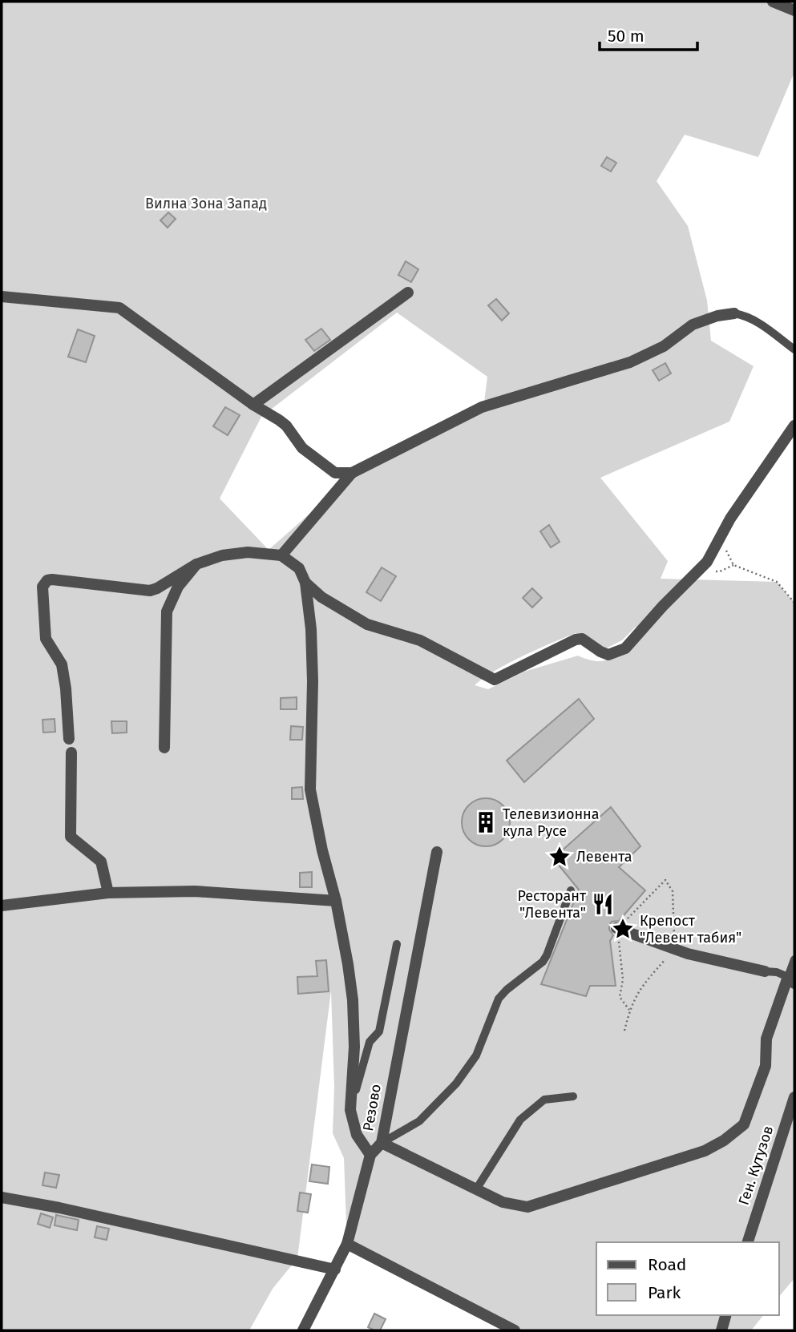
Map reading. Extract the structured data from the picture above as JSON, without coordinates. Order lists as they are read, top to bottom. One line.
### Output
{"streets":{"street":["Резово","Ген. Кутузов"]},"parks":["Вилна Зона Запад"],"places":{"building":["Телевизионна кула Русе"],"place":["Левента","Крепост \"Левент табия\""],"restaurant":["Ресторант \"Левента\""]},"legend":["Road","Park"],"scale_bar":"50 m"}
